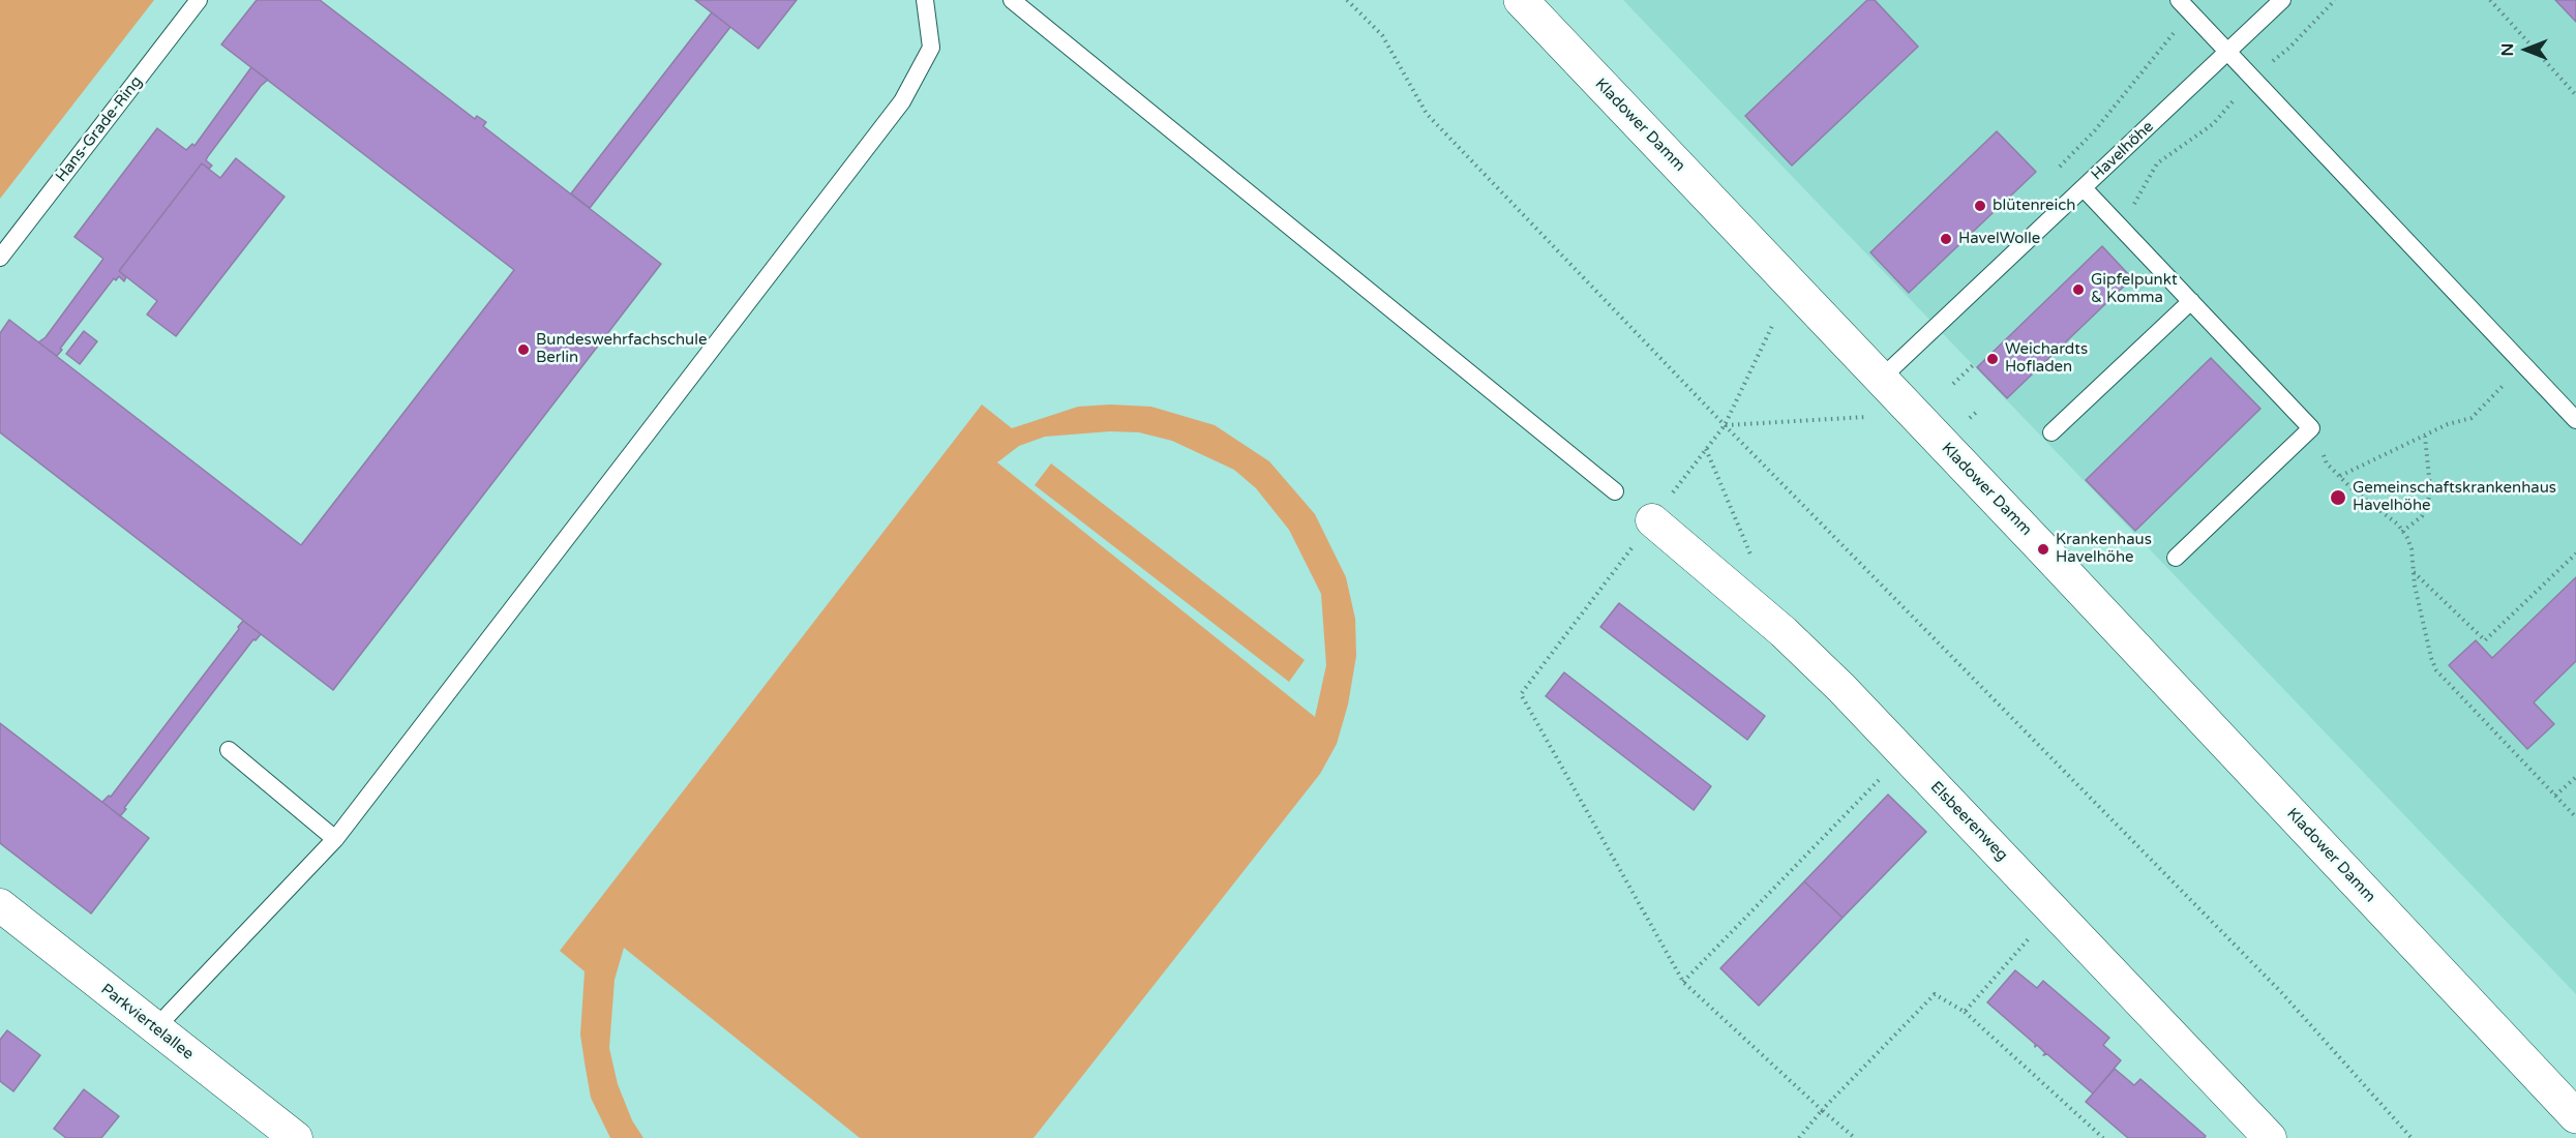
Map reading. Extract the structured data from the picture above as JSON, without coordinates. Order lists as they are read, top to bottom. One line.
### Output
{"streets":{"main road":["Kladower Damm"],"street":["Elsbeerenweg","Parkviertelallee"],"lane":["Hans-Grade-Ring","Havelhöhe"]},"crossings":[["Kladower Damm","Havelhöhe"]],"places":["blütenreich","HavelWolle","Gipfelpunkt & Komma","Bundeswehrfachschule Berlin","Weichardts Hofladen","Gemeinschaftskrankenhaus Havelhöhe","Krankenhaus Havelhöhe"],"north":"left"}
